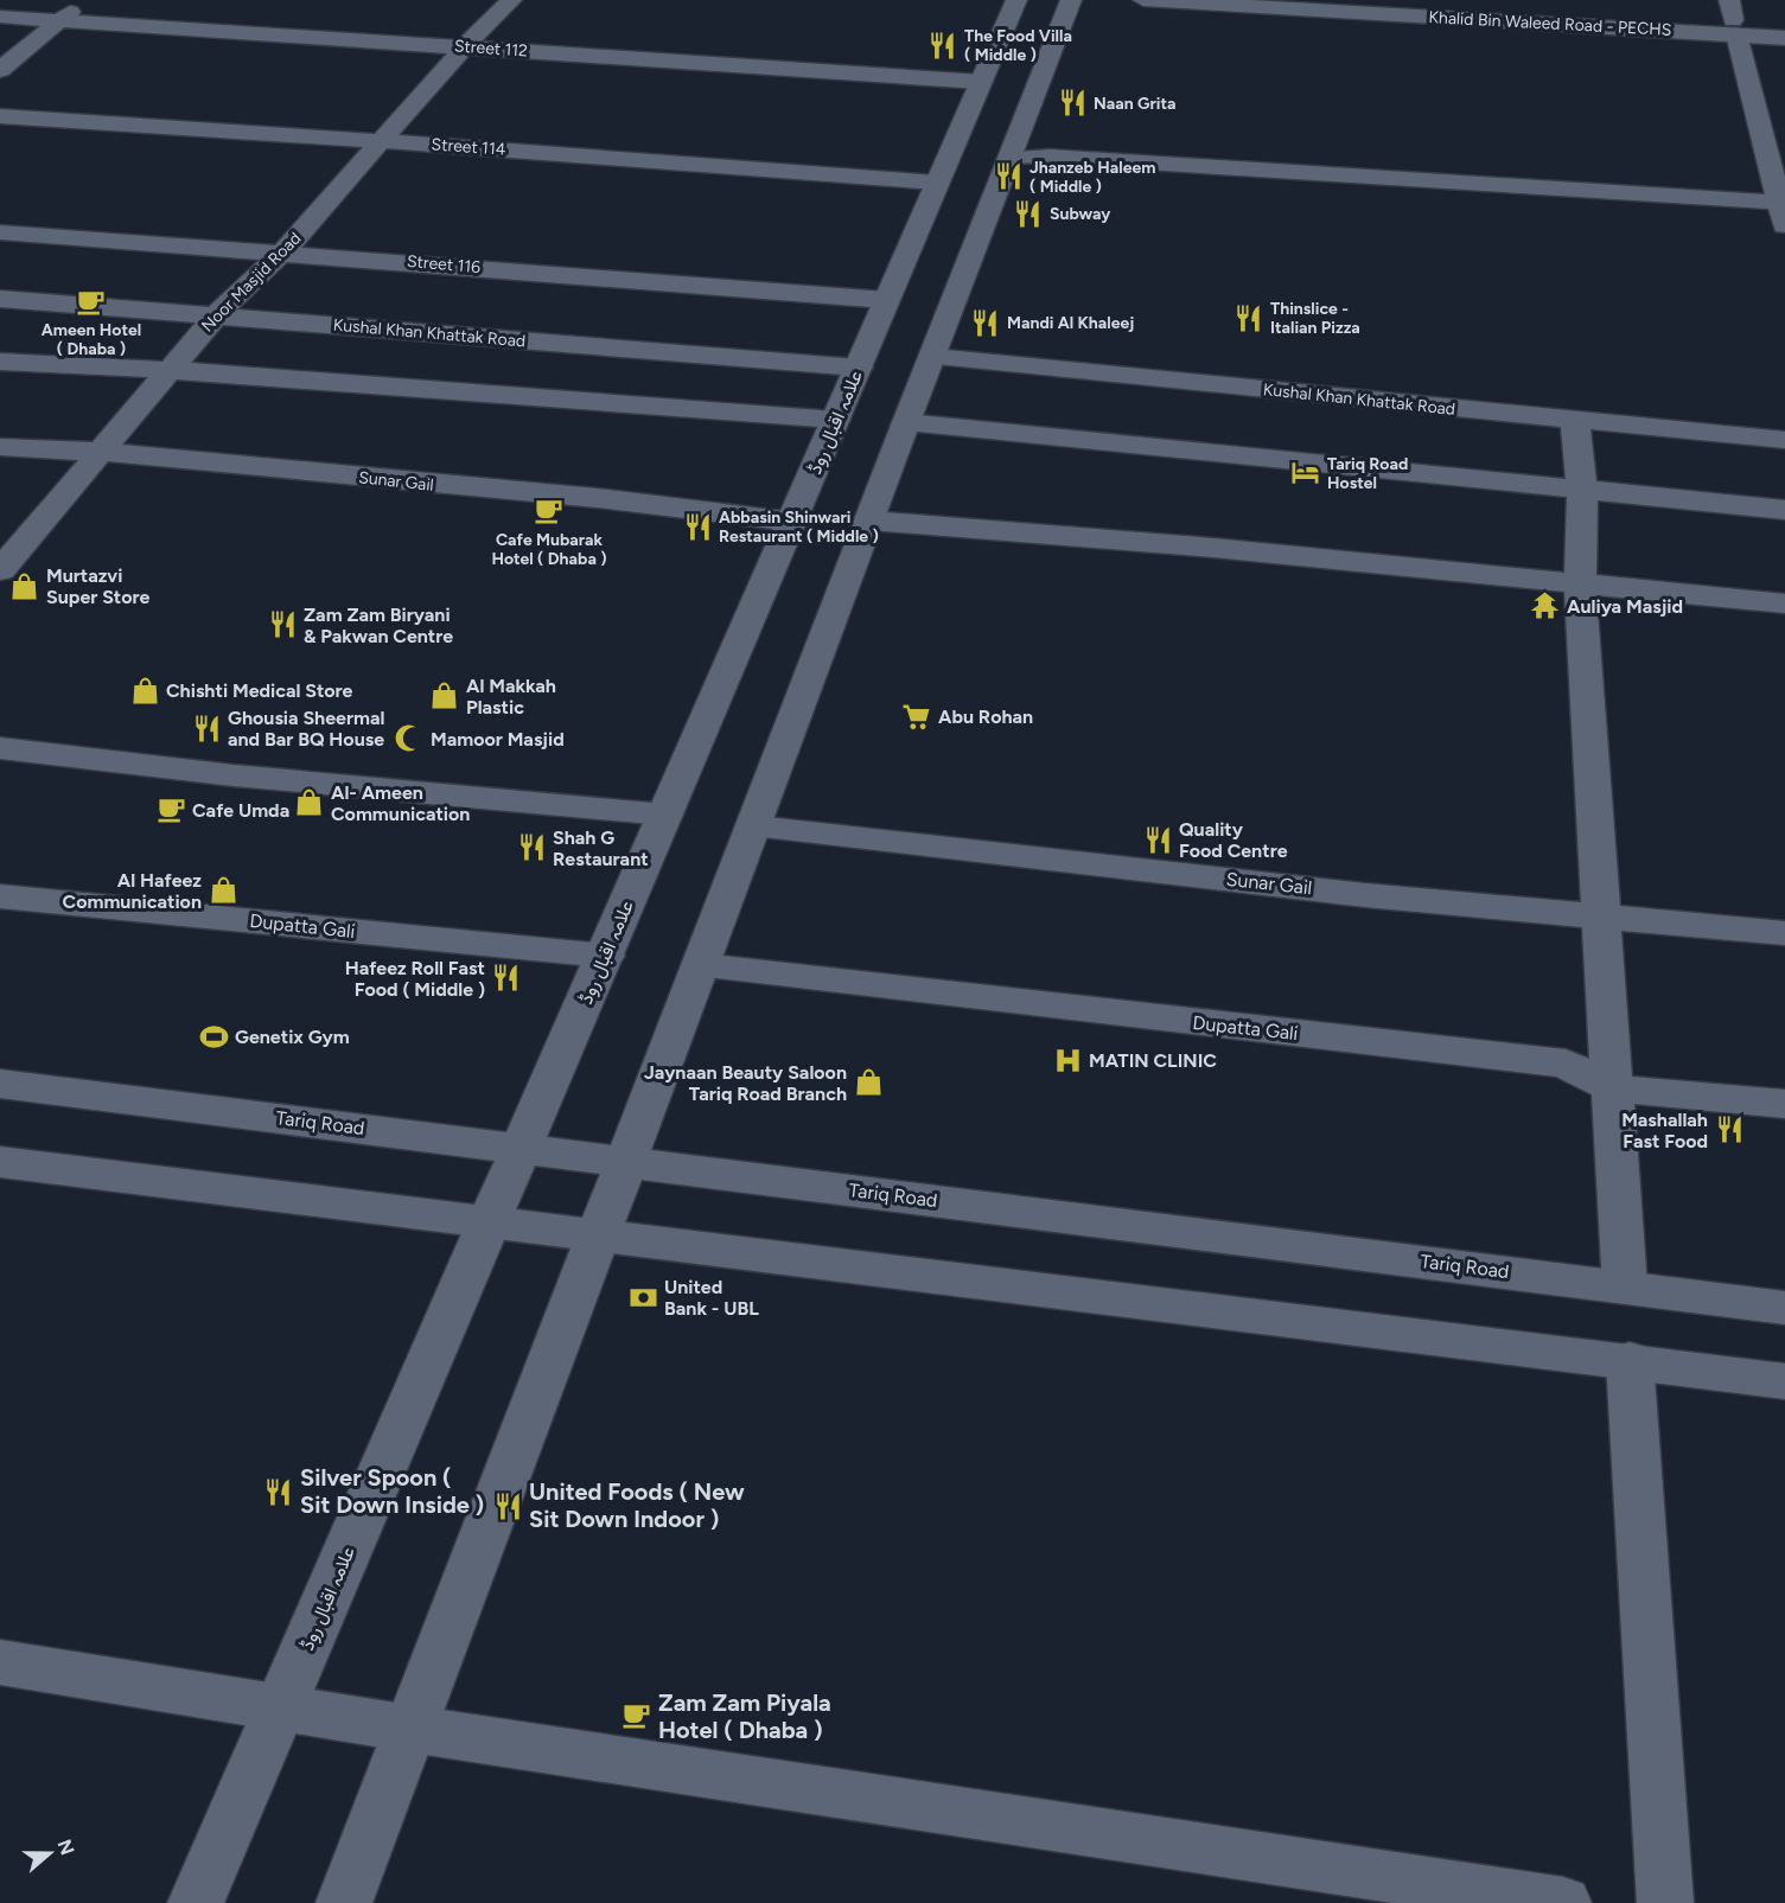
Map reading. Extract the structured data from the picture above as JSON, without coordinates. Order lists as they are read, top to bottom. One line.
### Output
{"streets":{"street":["Khalid Bin Waleed Road - PECHS","Street 112","Street 114","Street 116","Noor Masjid Road","Kushal Khan Khattak Road","علامہ اقبال روڈ","Sunar Gail","Dupatta Gali","Tariq Road"]},"crossings":[["Street 112","Noor Masjid Road"],["Street 112","علامہ اقبال روڈ"],["Street 114","Noor Masjid Road"],["Street 114","علامہ اقبال روڈ"],["Street 116","Noor Masjid Road"],["Street 116","علامہ اقبال روڈ"],["Noor Masjid Road","Kushal Khan Khattak Road"],["Noor Masjid Road","Sunar Gail"],["Kushal Khan Khattak Road","علامہ اقبال روڈ"],["علامہ اقبال روڈ","Sunar Gail"],["علامہ اقبال روڈ","Dupatta Gali"],["علامہ اقبال روڈ","Tariq Road"]],"places":{"restaurant":["The Food Villa ( Middle )","Naan Grita","Jhanzeb Haleem ( Middle )","Subway","Thinslice - Italian Pizza","Mandi Al Khaleej","Abbasin Shinwari Restaurant ( Middle )","Zam Zam Biryani & Pakwan Centre","Ghousia Sheermal and Bar BQ House","Quality Food Centre","Shah G Restaurant","Hafeez Roll Fast Food ( Middle )","Mashallah Fast Food","Silver Spoon ( Sit Down Inside )","United Foods ( New Sit Down Indoor )"],"cafe":["Ameen Hotel ( Dhaba )","Cafe Mubarak Hotel ( Dhaba )","Cafe Umda","Zam Zam Piyala Hotel ( Dhaba )"],"hotel":["Tariq Road Hostel"],"shop":["Murtazvi Super Store","Chishti Medical Store","Al Makkah Plastic","Al- Ameen Communication","Al Hafeez Communication","Jaynaan Beauty Saloon Tariq Road Branch"],"temple":["Auliya Masjid"],"supermarket":["Abu Rohan"],"mosque":["Mamoor Masjid"],"sports":["Genetix Gym"],"hospital":["MATIN CLINIC"],"bank":["United Bank - UBL"]},"north":"right"}
